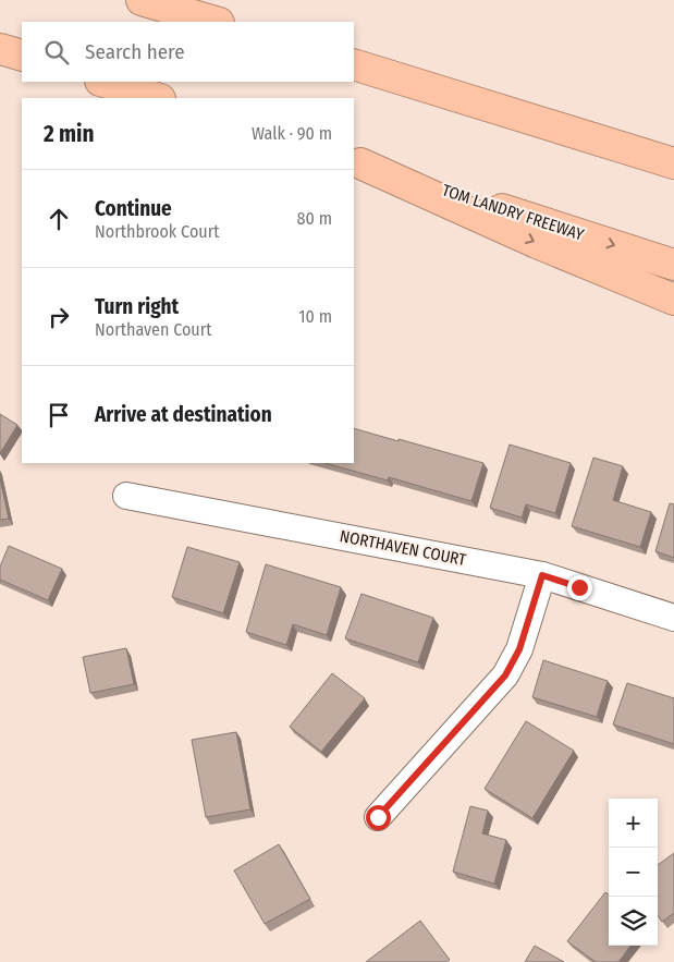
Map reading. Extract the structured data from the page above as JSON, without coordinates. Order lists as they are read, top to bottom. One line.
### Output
{"streets":{"highway":["TOM LANDRY FREEWAY"],"street":["NORTHAVEN COURT"]},"page":{"search":"Search here","heading":["2 min","Walk · 90 m"],"list":[["Continue","Northbrook Court","80 m"],["Turn right","Northaven Court","10 m"],"Arrive at destination"],"map_buttons":["+","−"]}}
